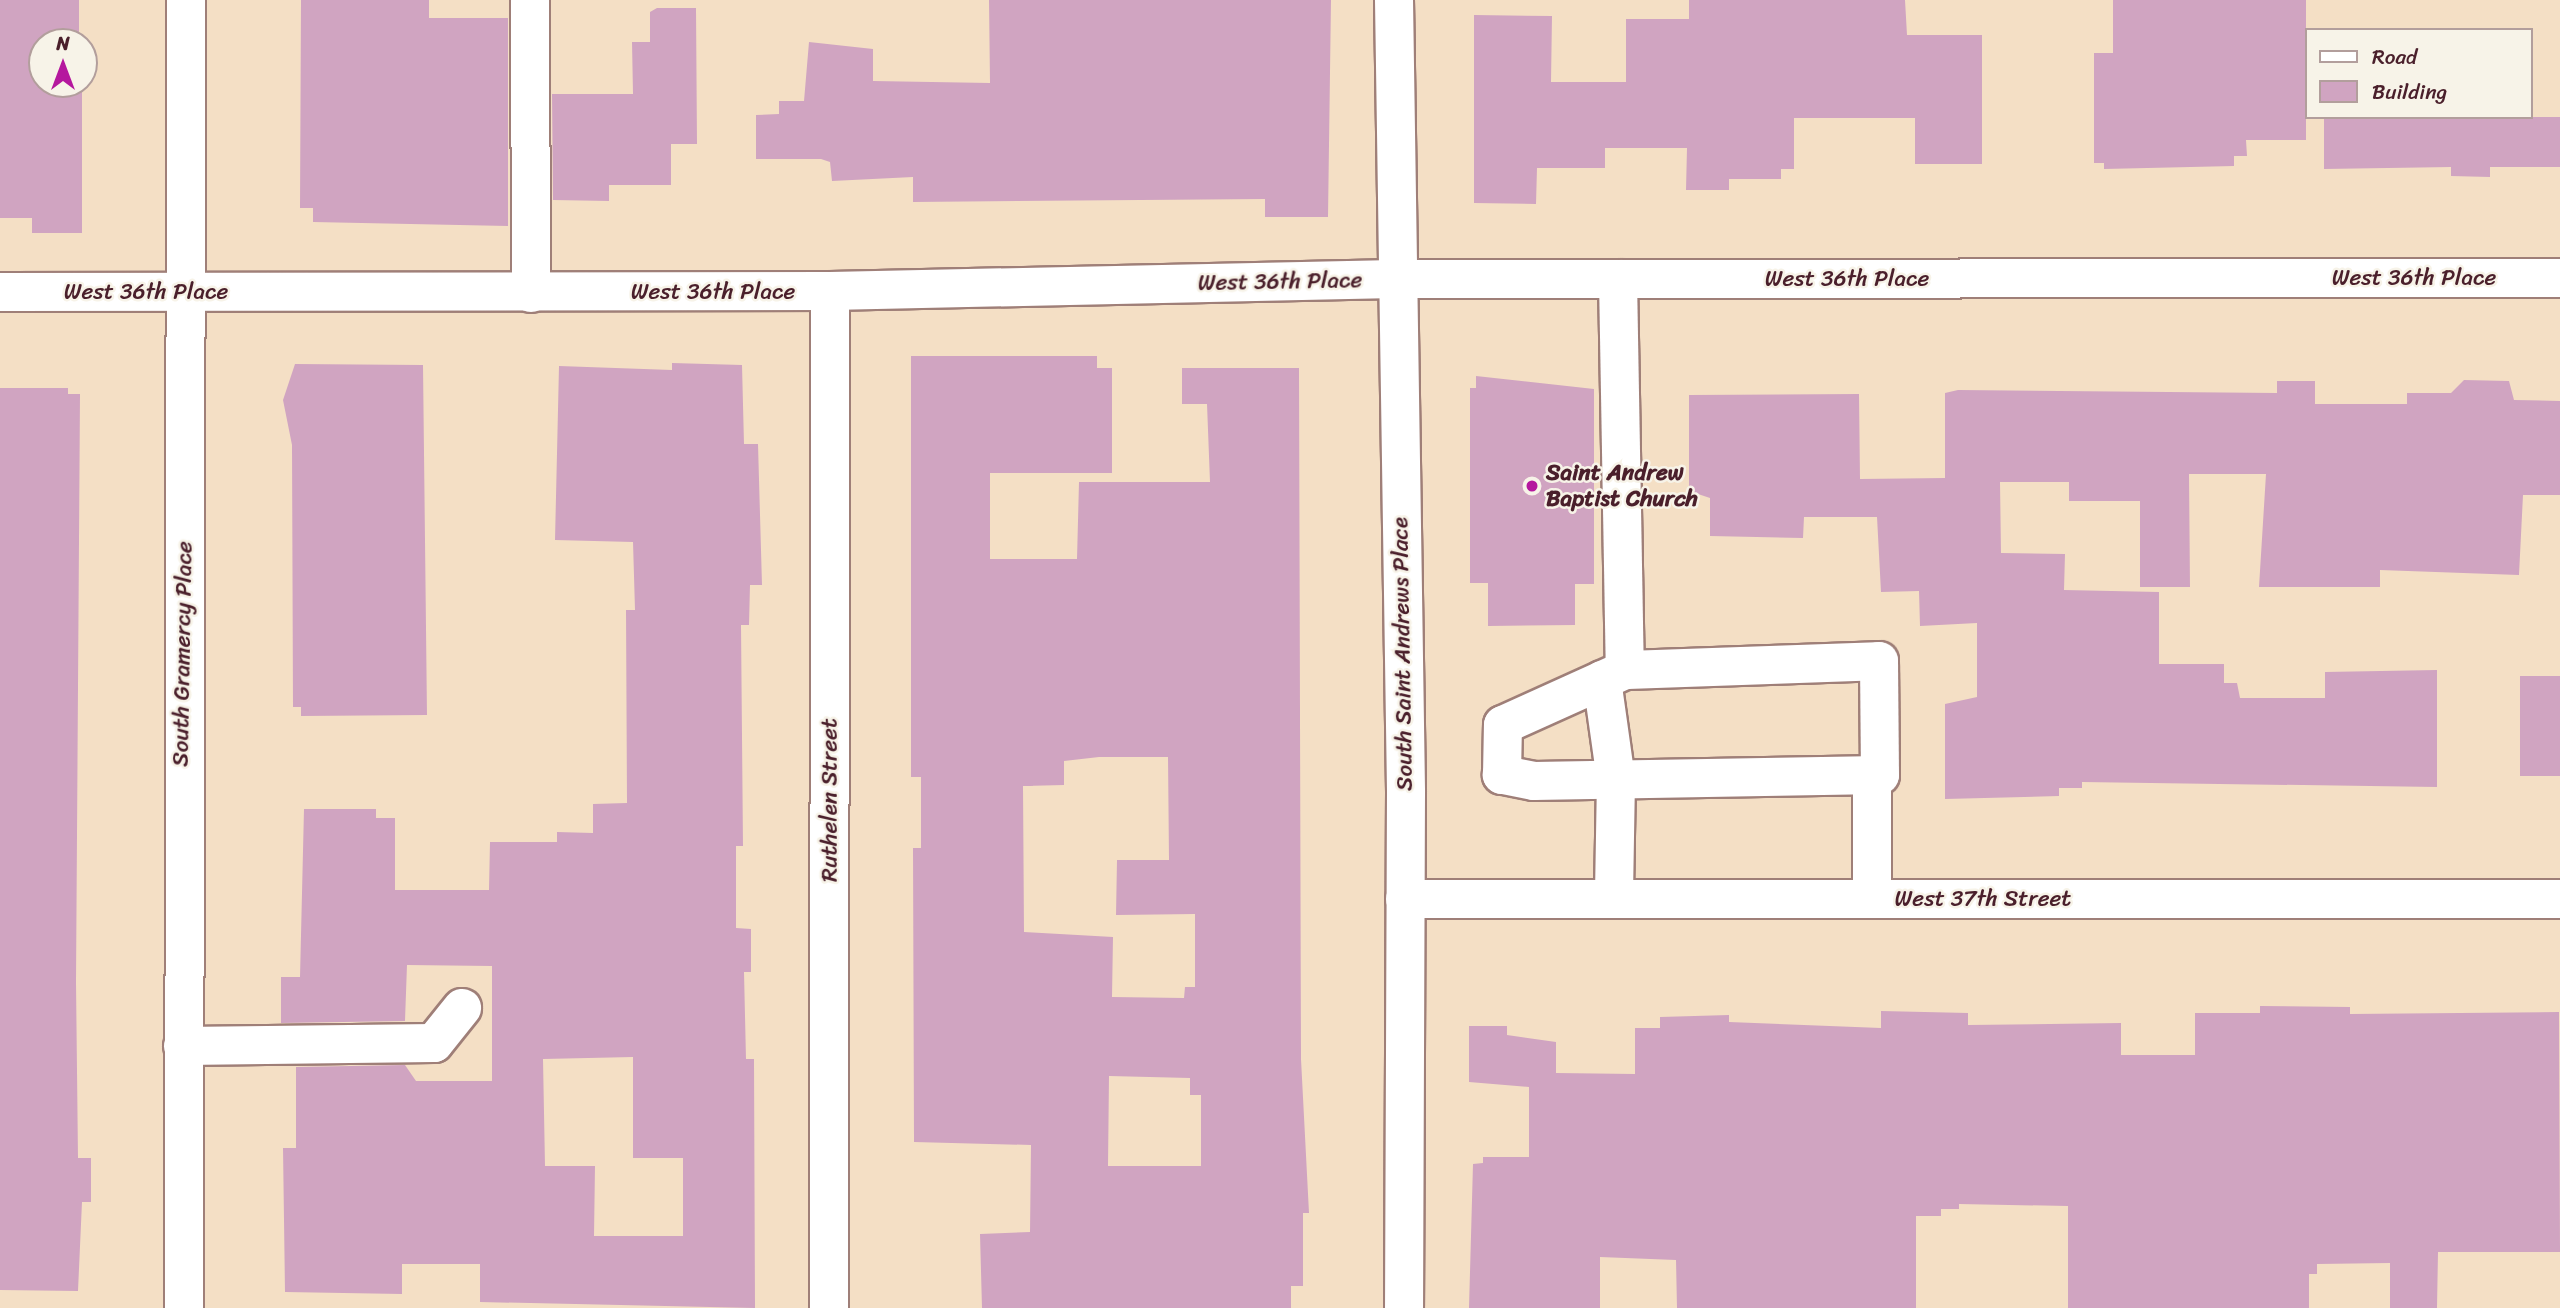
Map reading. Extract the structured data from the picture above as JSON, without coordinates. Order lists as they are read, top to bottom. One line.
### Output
{"streets":{"street":["West 36th Place","South Gramercy Place","South Saint Andrews Place","Ruthelen Street","West 37th Street"]},"crossings":[["West 36th Place","South Gramercy Place"],["West 36th Place","South Saint Andrews Place"],["West 36th Place","Ruthelen Street"],["South Saint Andrews Place","West 37th Street"]],"places":["Saint Andrew Baptist Church"],"legend":["Road","Building"],"north":"top"}
